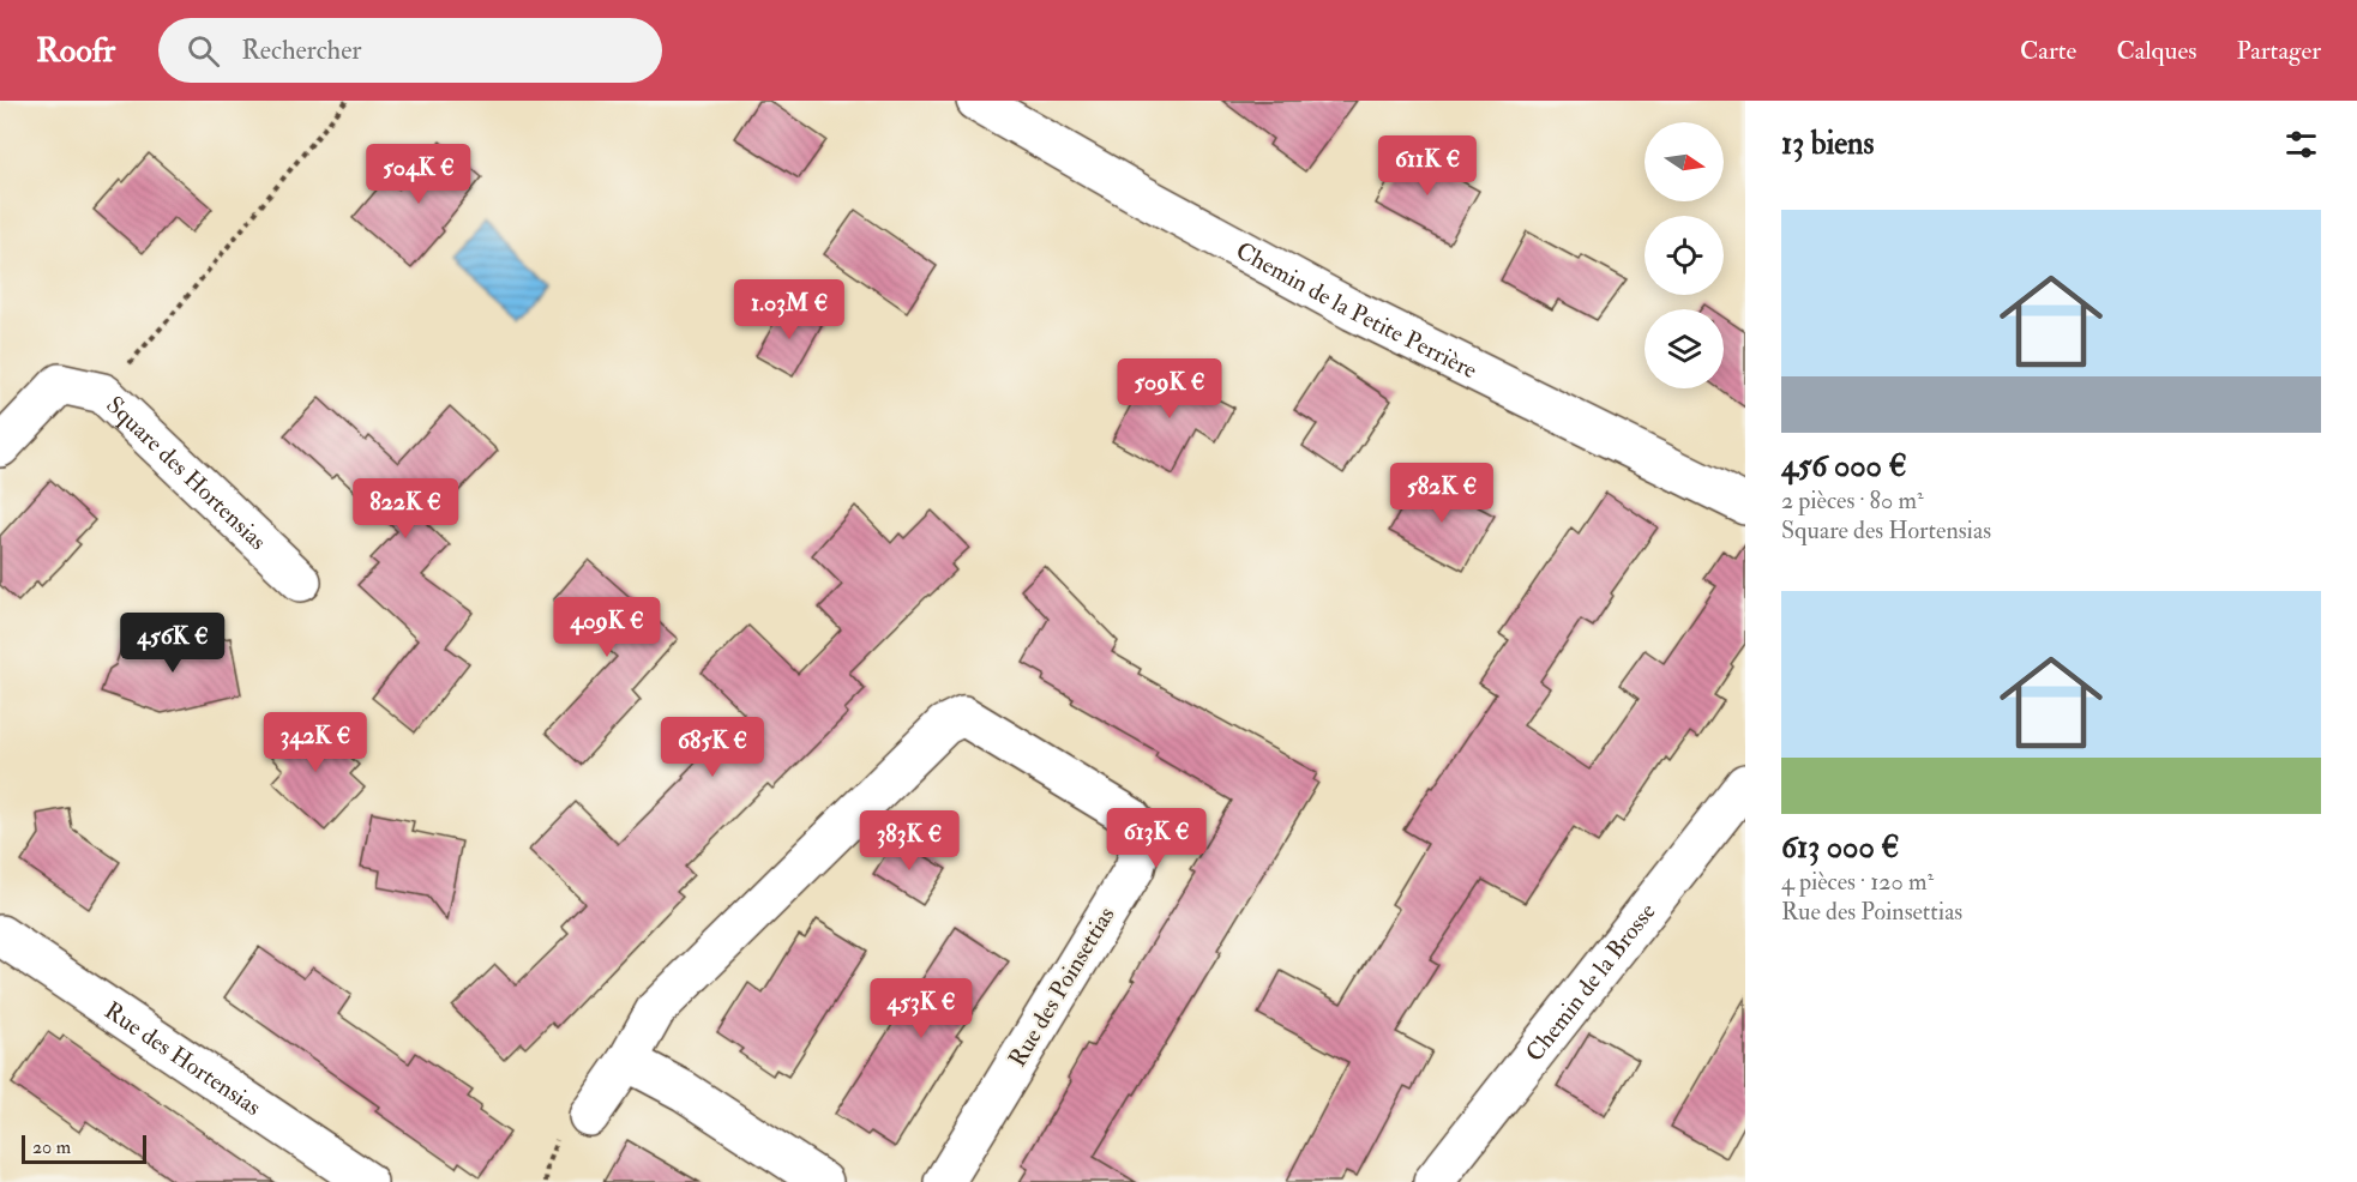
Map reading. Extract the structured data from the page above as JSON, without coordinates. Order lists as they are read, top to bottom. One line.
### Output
{"streets":{"street":["Chemin de la Petite Perrière","Square des Hortensias","Chemin de la Brosse","Rue des Poinsettias","Rue des Hortensias"]},"scale_bar":"20 m","north":"right","page":{"header":"Roofr","search":"Rechercher","nav":["Carte","Calques","Partager"],"heading":"13 biens","price":["611K €","504K €","1.03M €","509K €","582K €","822K €","409K €","456K €","342K €","685K €","613K €","383K €","453K €"],"list":[{"name":"456 000 €","note":"2 pièces · 80 m² · Square des Hortensias"},{"name":"613 000 €","note":"4 pièces · 120 m² · Rue des Poinsettias"}],"scale":"20 m"}}
